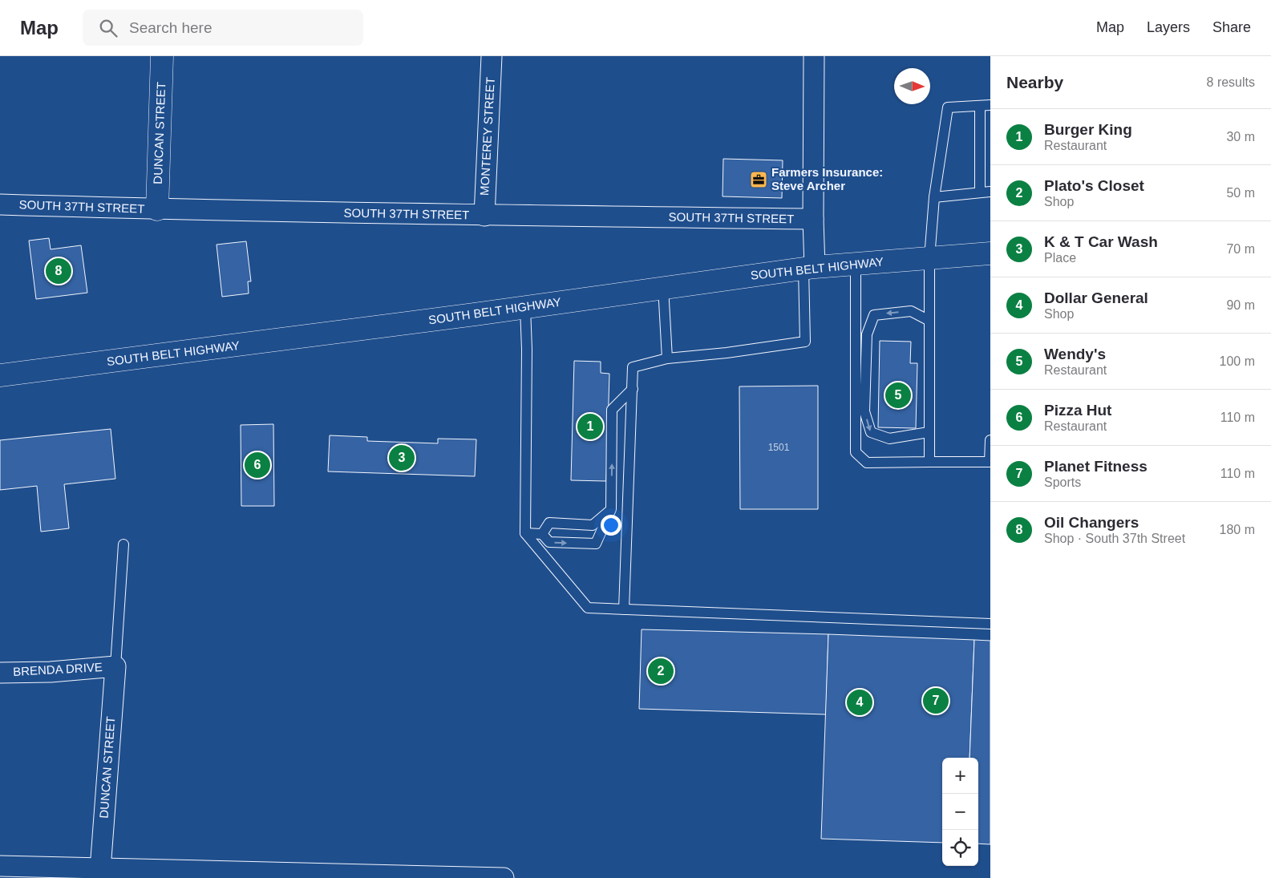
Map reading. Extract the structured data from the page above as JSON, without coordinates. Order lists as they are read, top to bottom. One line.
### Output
{"streets":{"main road":["DUNCAN STREET","SOUTH BELT HIGHWAY"],"street":["MONTEREY STREET","SOUTH 37TH STREET","BRENDA DRIVE"]},"crossings":[["DUNCAN STREET","SOUTH 37TH STREET"],["DUNCAN STREET","BRENDA DRIVE"],["MONTEREY STREET","SOUTH 37TH STREET"]],"places":{"office":["Farmers Insurance: Steve Archer"]},"house_numbers":["1501"],"north":"right","page":{"header":"Map","search":"Search here","nav":["Map","Layers","Share"],"heading":["Nearby","8 results"],"list":[{"mark":"1","name":"Burger King","note":"Restaurant","value":"30 m"},{"mark":"2","name":"Plato's Closet","note":"Shop","value":"50 m"},{"mark":"3","name":"K & T Car Wash","note":"Place","value":"70 m"},{"mark":"4","name":"Dollar General","note":"Shop","value":"90 m"},{"mark":"5","name":"Wendy's","note":"Restaurant","value":"100 m"},{"mark":"6","name":"Pizza Hut","note":"Restaurant","value":"110 m"},{"mark":"7","name":"Planet Fitness","note":"Sports","value":"110 m"},{"mark":"8","name":"Oil Changers","note":"Shop · South 37th Street","value":"180 m"}],"pins":["8","5","1","3","6","2","7","4"],"map_buttons":["+","−"]}}
